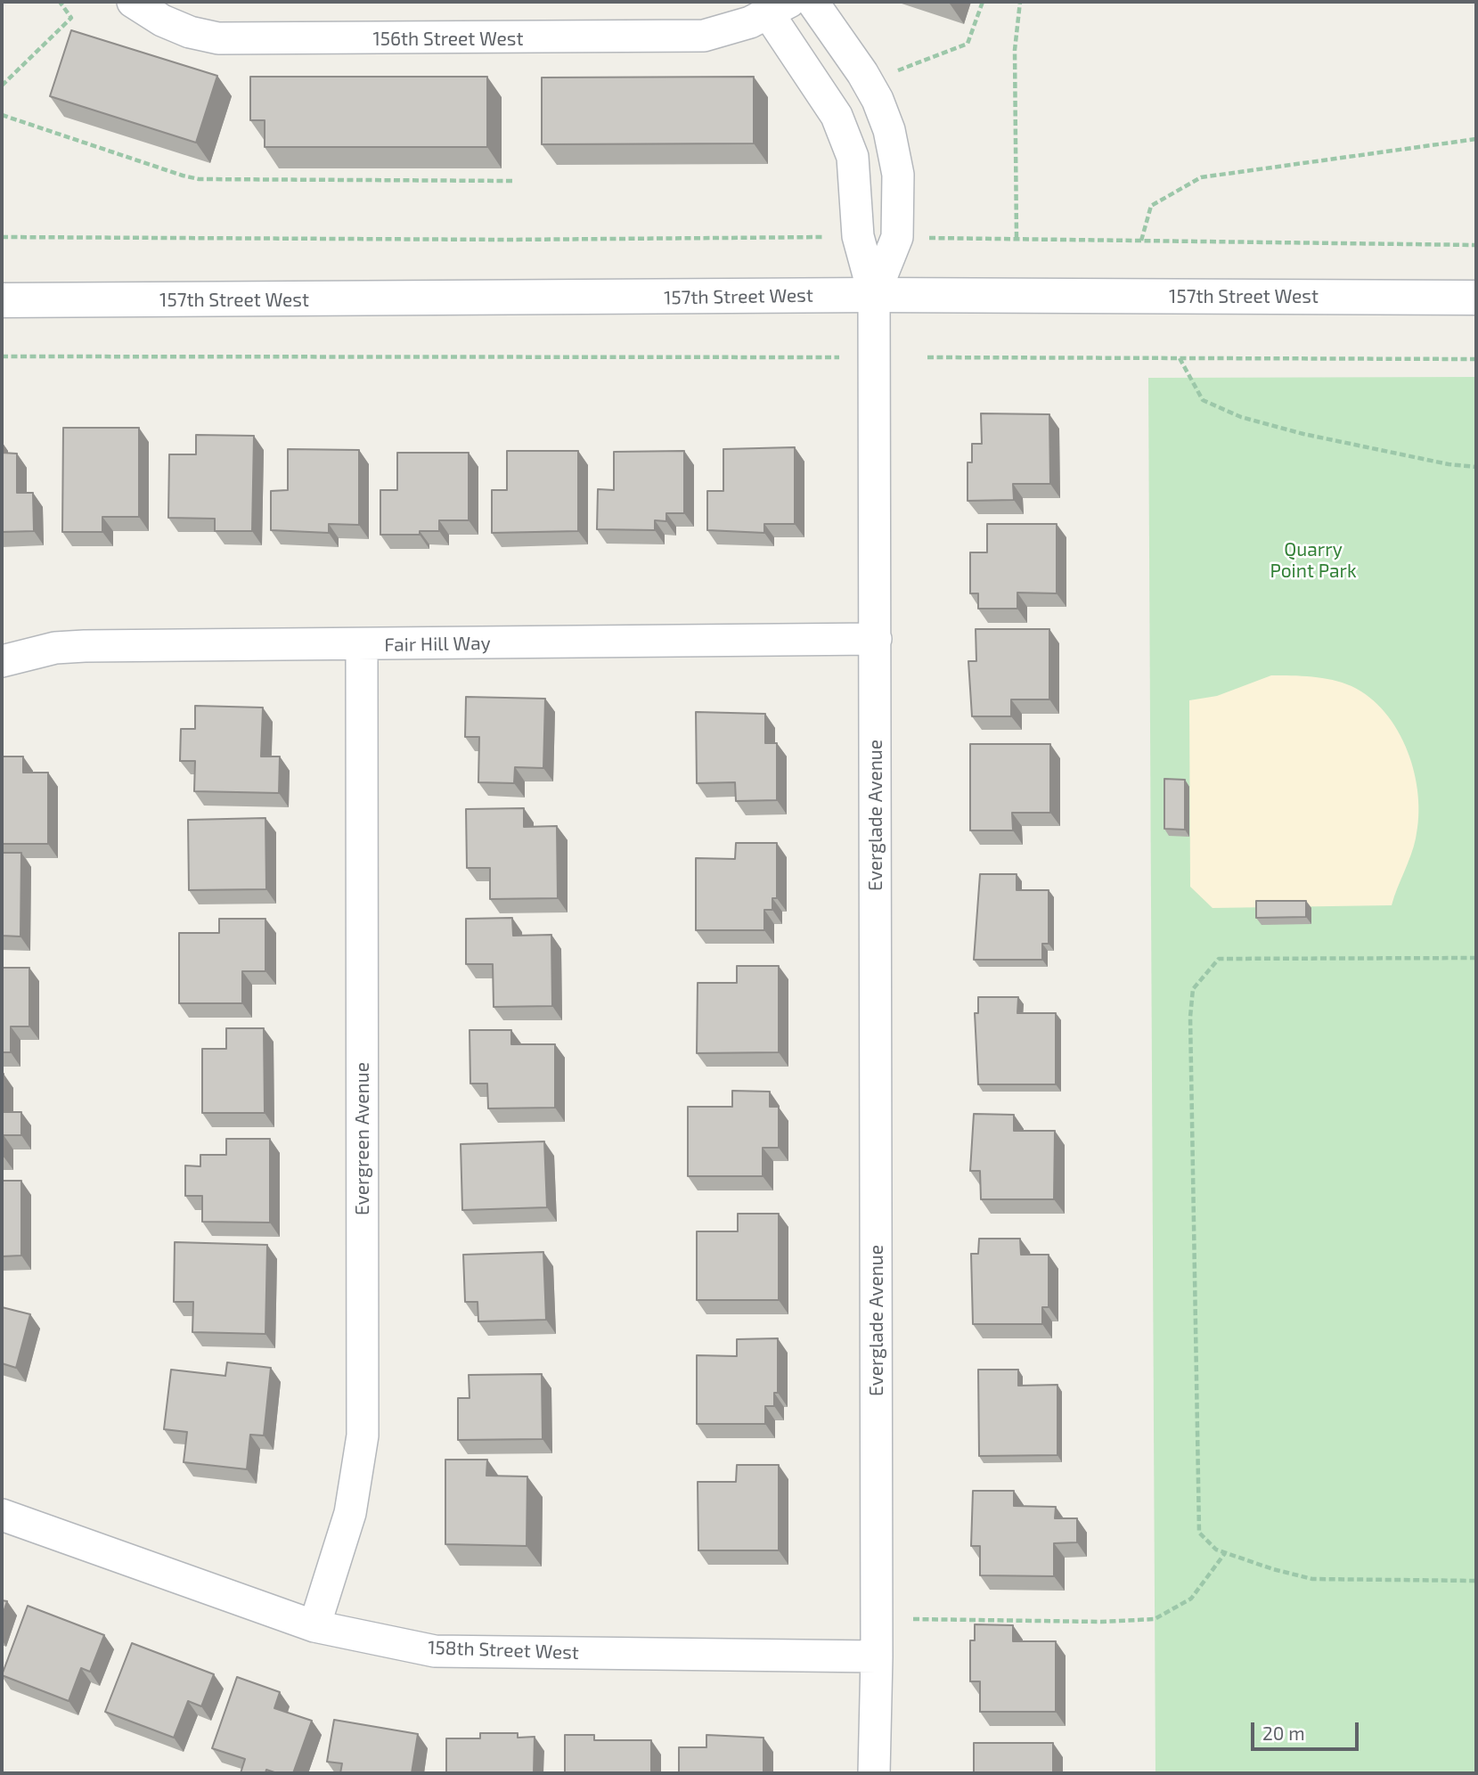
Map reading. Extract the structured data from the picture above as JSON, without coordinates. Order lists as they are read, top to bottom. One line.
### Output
{"streets":{"street":["156th Street West","157th Street West","Fair Hill Way","Everglade Avenue","Evergreen Avenue","158th Street West"]},"crossings":[["157th Street West","Everglade Avenue"],["Fair Hill Way","Everglade Avenue"],["Fair Hill Way","Evergreen Avenue"],["Everglade Avenue","158th Street West"],["Evergreen Avenue","158th Street West"]],"parks":["Quarry Point Park"],"scale_bar":"20 m"}
